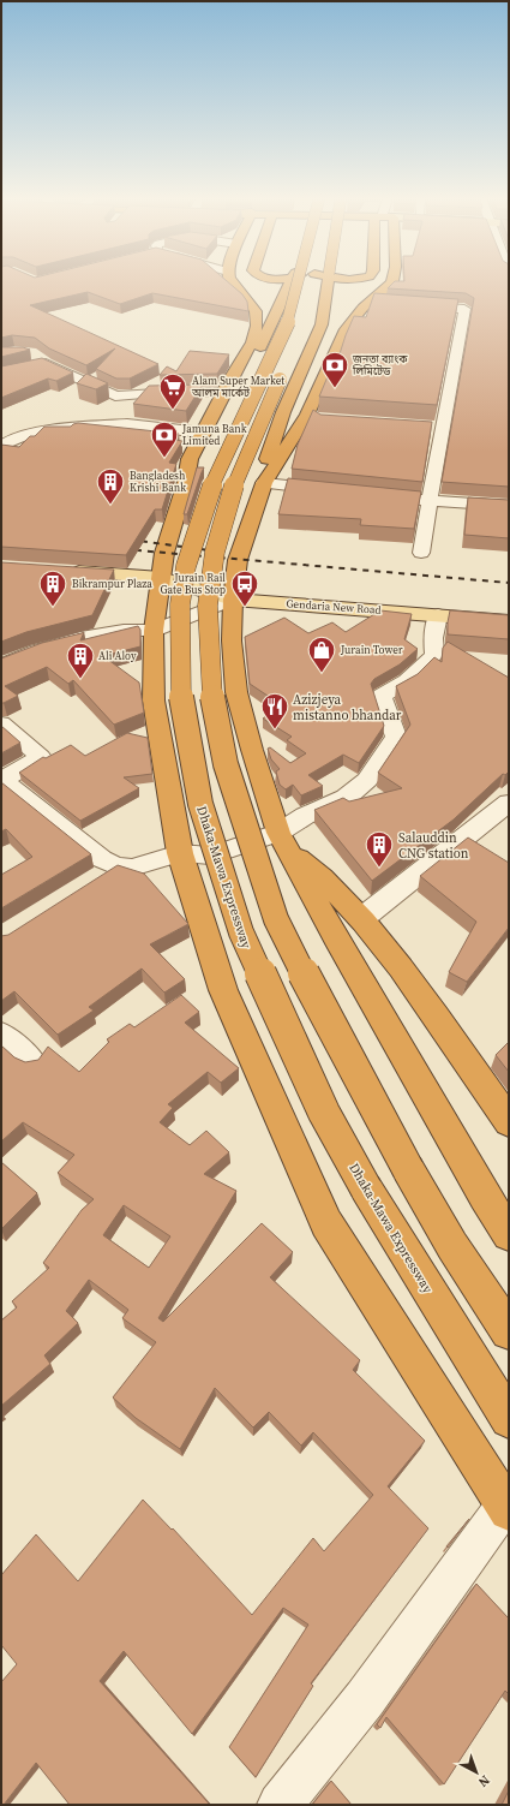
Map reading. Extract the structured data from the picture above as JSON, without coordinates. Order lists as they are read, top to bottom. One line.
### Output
{"streets":{"highway":["Dhaka-Mawa Expressway"],"main road":["Gendaria New Road"]},"places":{"bank":["জনতা ব্যাংক লিমিটেড","Jamuna Bank Limited"],"supermarket":["Alam Super Market আলম মার্কেট"],"building":["Bangladesh Krishi Bank","Bikrampur Plaza","Ali Aloy","Salauddin CNG station"],"bus stop":["Jurain Rail Gate Bus Stop"],"shop":["Jurain Tower"],"restaurant":["Azizjeya mistanno bhandar"]},"north":"bottom right"}
